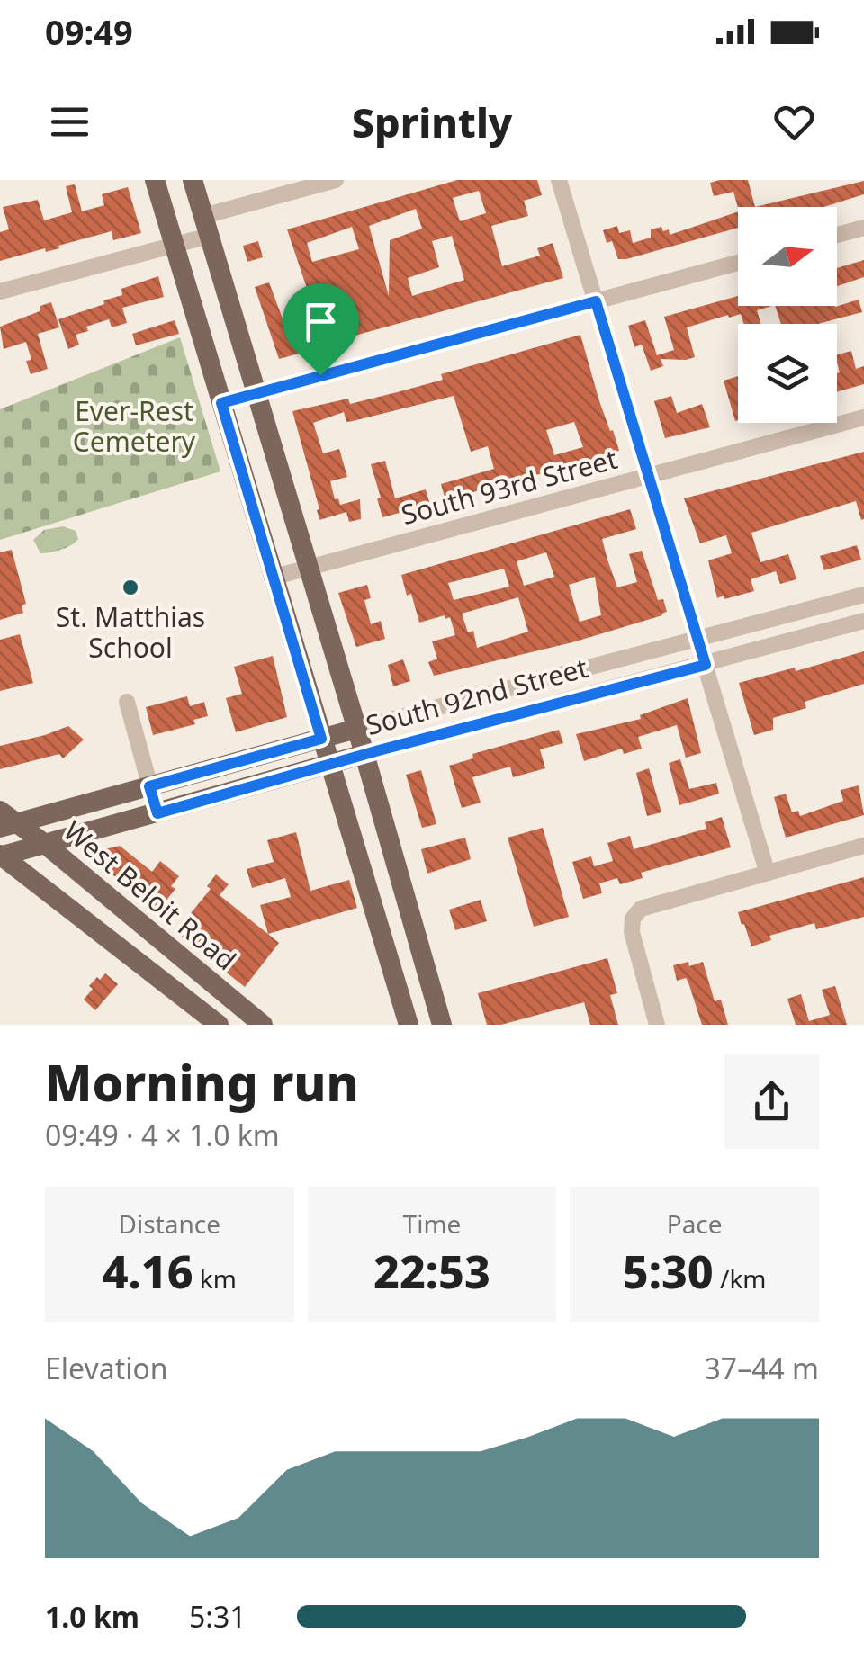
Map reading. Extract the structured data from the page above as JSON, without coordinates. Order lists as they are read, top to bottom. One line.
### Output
{"streets":{"main road":["South 92nd Street","West Beloit Road"],"street":["South 93rd Street"]},"crossings":[["South 92nd Street","West Beloit Road"]],"parks":["Ever-Rest Cemetery"],"places":["St. Matthias School"],"north":"right","page":{"status":"09:49","header":"Sprintly","heading":["Morning run","09:49 · 4 × 1.0 km"],"stats":[["Distance","4.16 km"],["Time","22:53"],["Pace","5:30 /km"]],"chart":["Elevation","37–44 m"],"list":[{"name":"1.0 km","note":"5:31"}]}}
